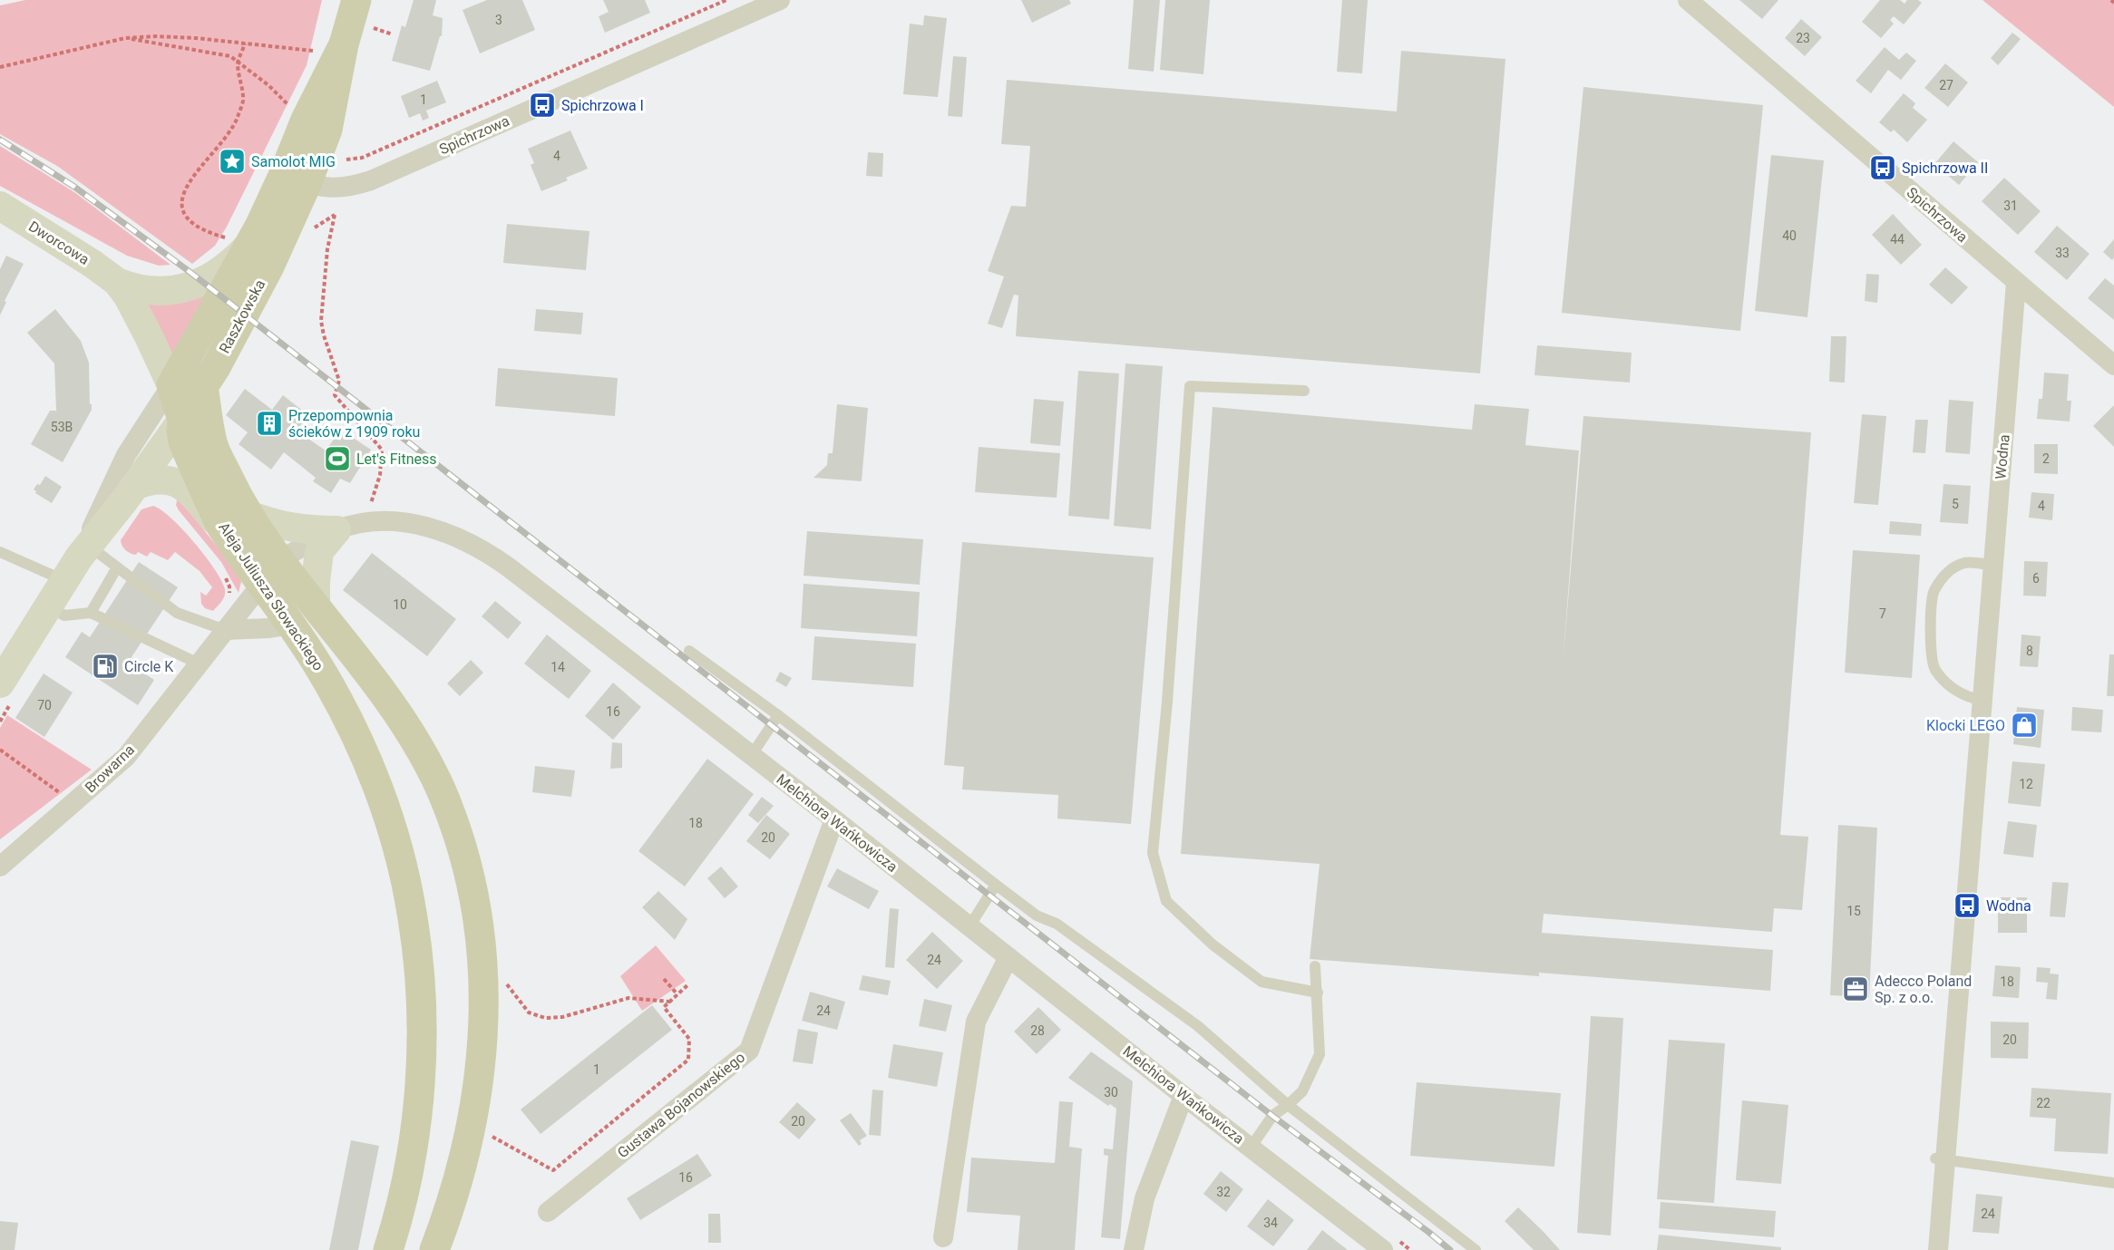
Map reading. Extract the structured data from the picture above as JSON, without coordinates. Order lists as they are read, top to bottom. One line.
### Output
{"streets":{"main road":["Dworcowa","Raszkowska","Aleja Juliusza Słowackiego"],"street":["Spichrzowa","Wodna","Browarna","Melchiora Wańkowicza","Gustawa Bojanowskiego"]},"crossings":[["Spichrzowa","Raszkowska"],["Spichrzowa","Wodna"],["Dworcowa","Raszkowska"],["Dworcowa","Aleja Juliusza Słowackiego"],["Raszkowska","Aleja Juliusza Słowackiego"],["Aleja Juliusza Słowackiego","Browarna"],["Aleja Juliusza Słowackiego","Melchiora Wańkowicza"],["Browarna","Melchiora Wańkowicza"],["Melchiora Wańkowicza","Gustawa Bojanowskiego"]],"places":{"bus stop":["Spichrzowa I","Spichrzowa II","Wodna"],"place":["Samolot MIG"],"building":["Przepompownia ścieków z 1909 roku"],"sports":["Let's Fitness"],"fuel station":["Circle K"],"shop":["Klocki LEGO"],"office":["Adecco Poland Sp. z o.o."]},"house_numbers":["3","23","27","1","4","31","40","44","33","53B","2","5","4","6","10","7","8","14","70","16","12","18","20","15","24","18","24","28","20","1","30","22","20","16","32","24","34"]}
